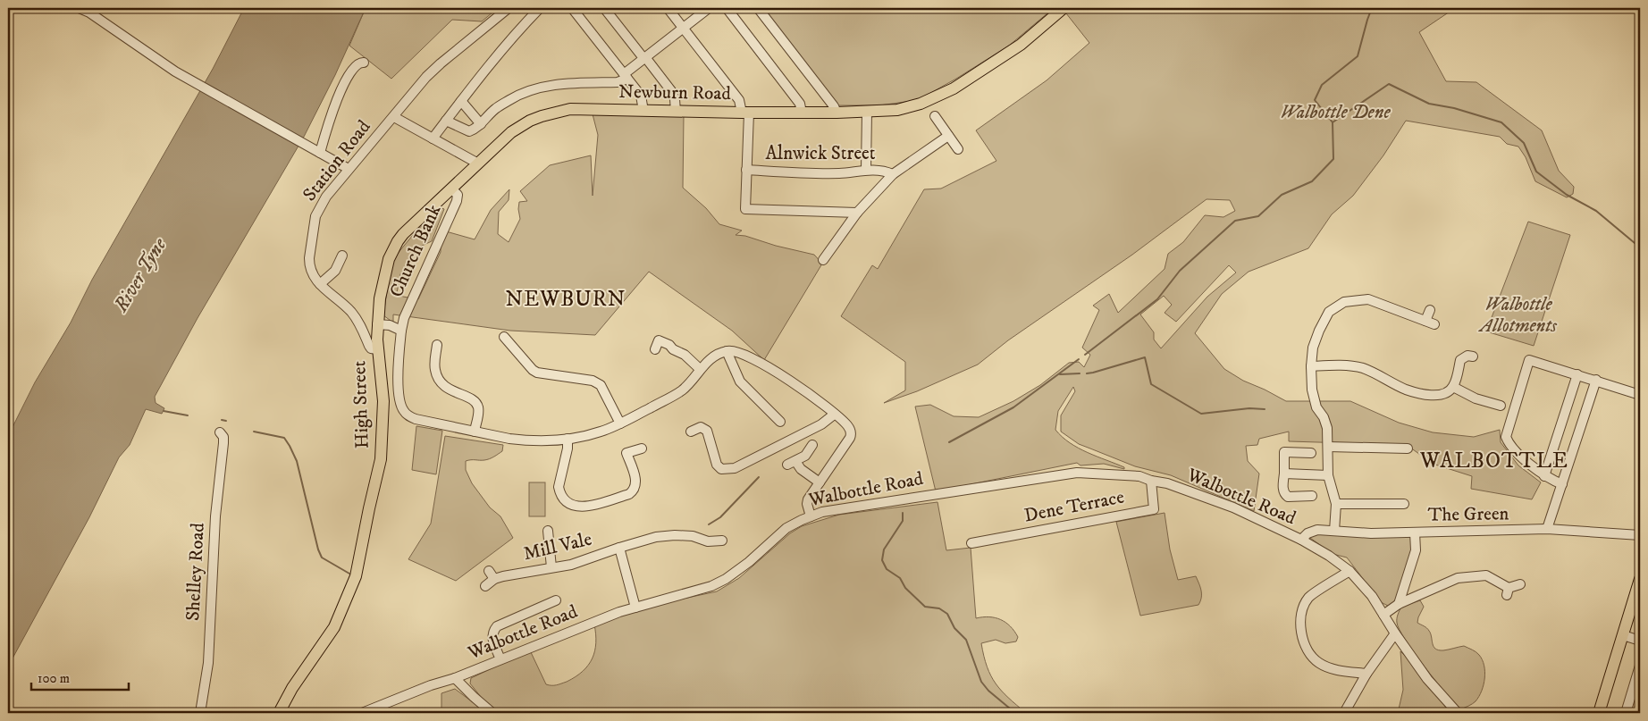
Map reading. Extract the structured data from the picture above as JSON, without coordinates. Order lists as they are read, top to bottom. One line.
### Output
{"streets":{"main road":["Newburn Road","High Street"],"street":["Alnwick Street","Station Road","Church Bank","Walbottle Road","Dene Terrace","The Green","Mill Vale","Shelley Road"]},"crossings":[["Newburn Road","Station Road"],["Newburn Road","High Street"],["Station Road","High Street"],["Church Bank","High Street"],["Walbottle Road","Dene Terrace"],["Walbottle Road","The Green"],["Walbottle Road","Mill Vale"]],"districts":["NEWBURN","WALBOTTLE"],"water":["River Tyne"],"parks":["Walbottle Dene","Walbottle Allotments"],"scale_bar":"100 m"}
